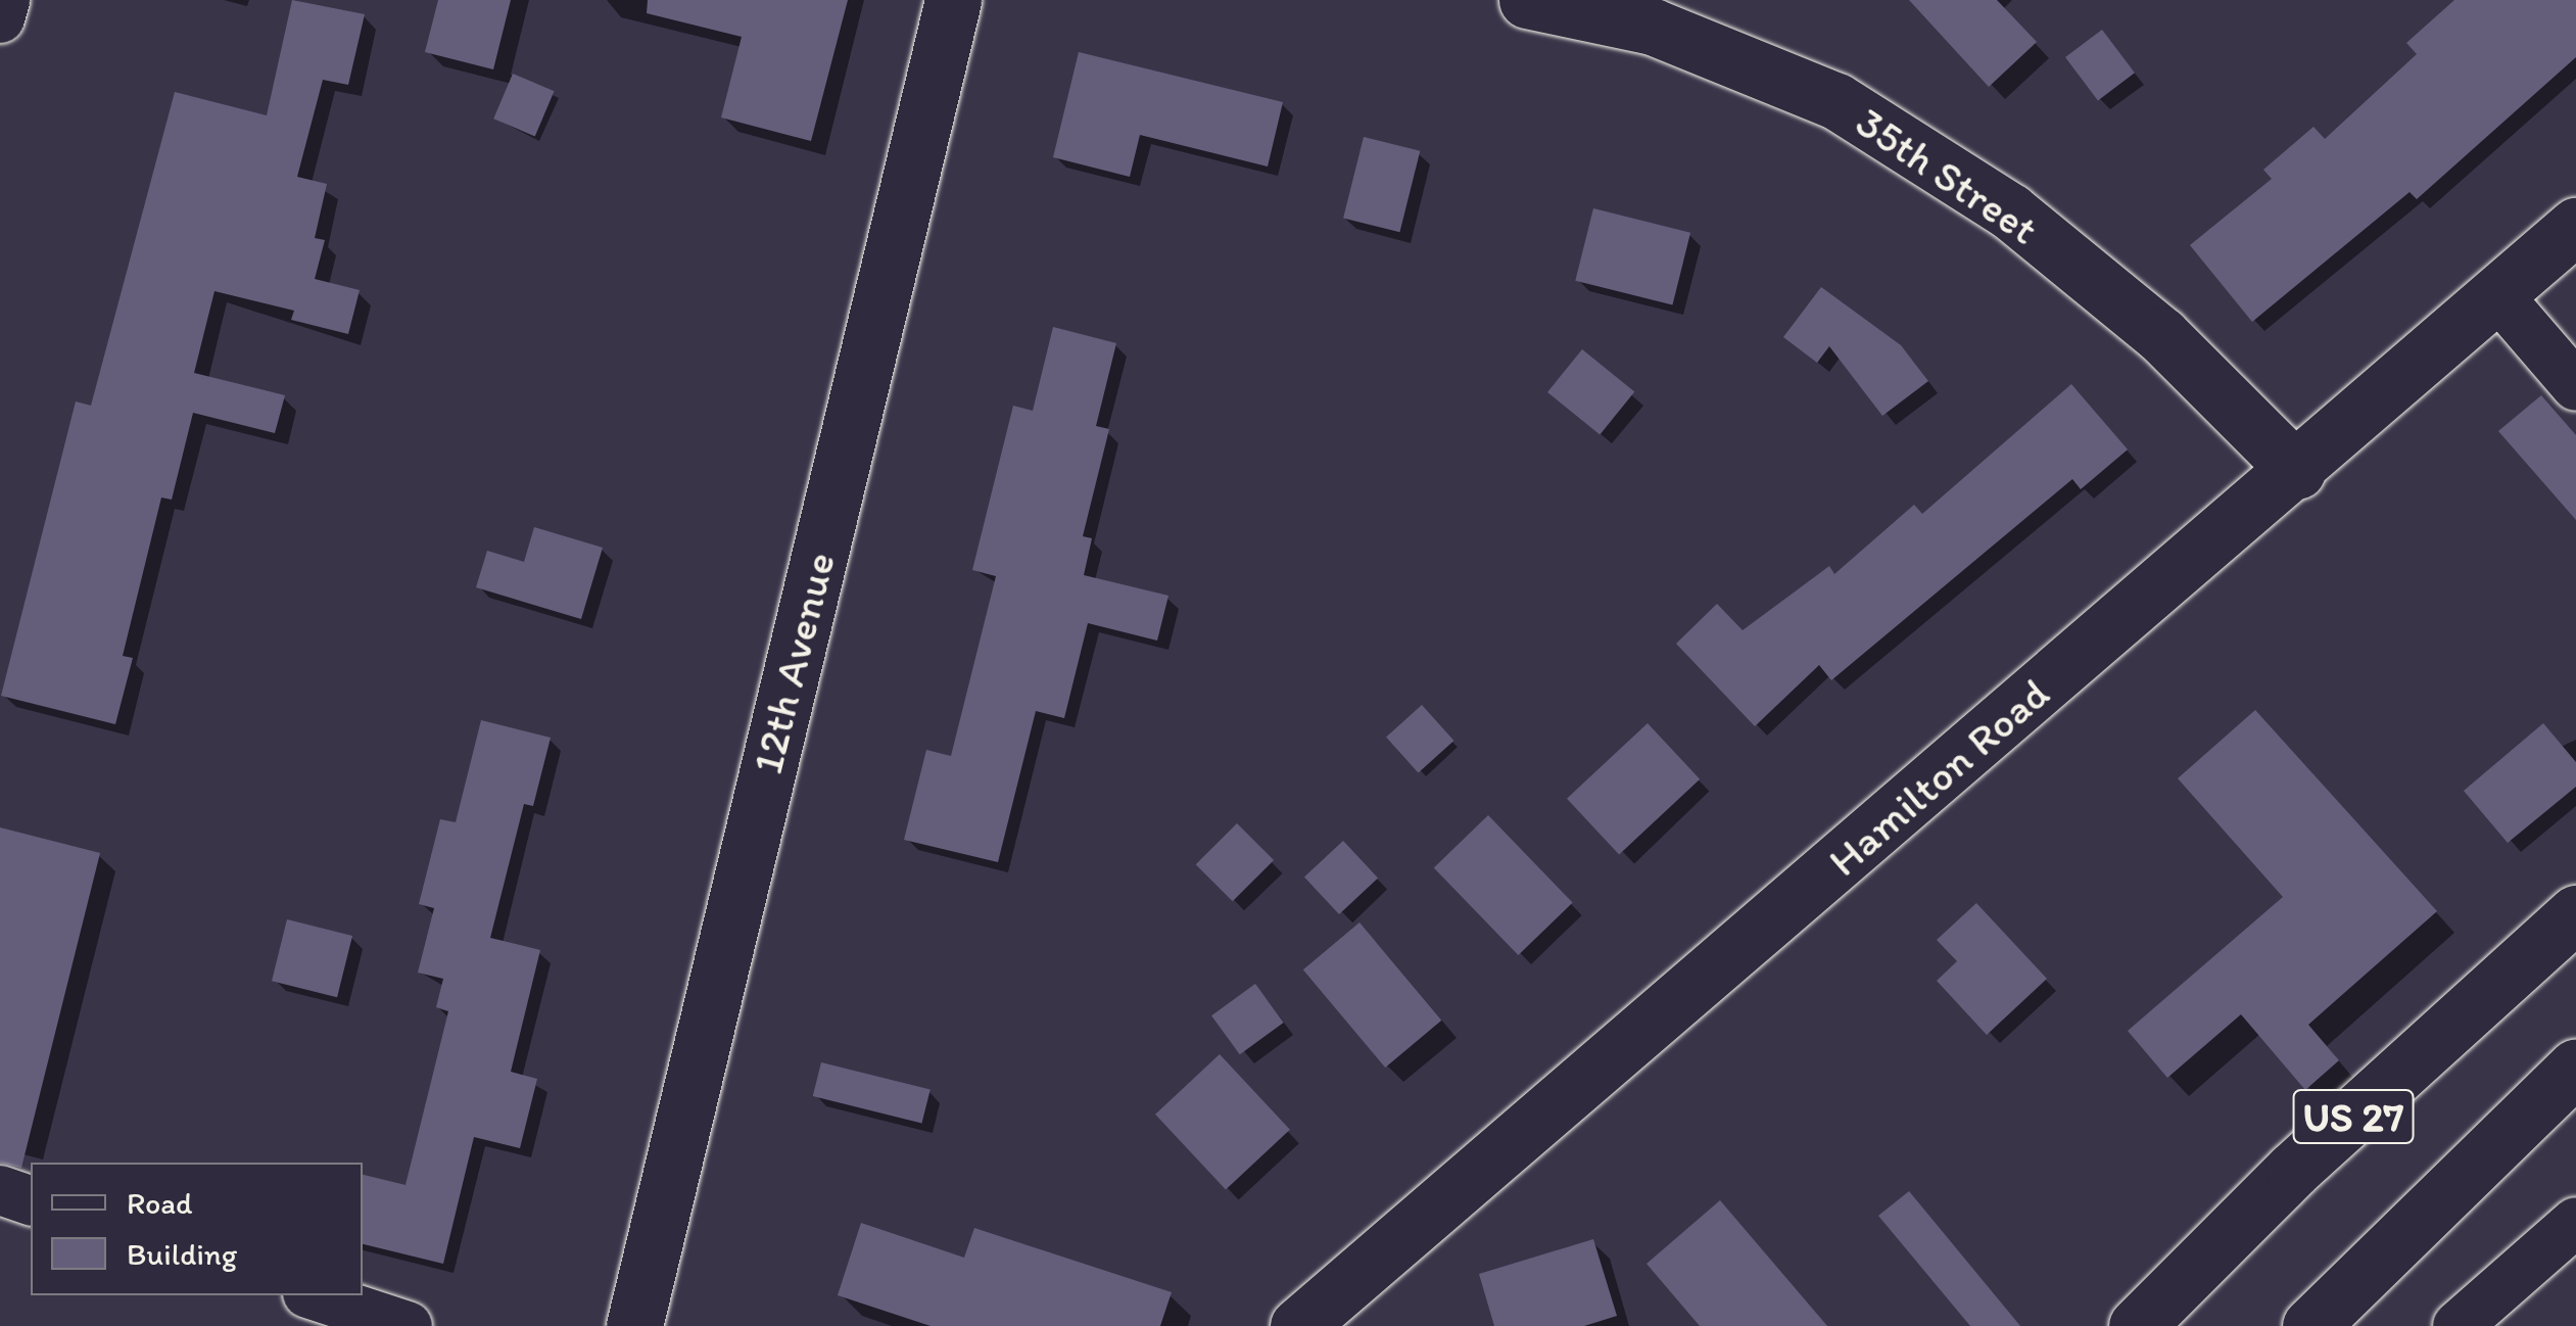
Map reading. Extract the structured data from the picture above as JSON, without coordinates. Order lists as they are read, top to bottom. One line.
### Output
{"streets":{"street":["35th Street","12th Avenue","Hamilton Road","US 27"]},"crossings":[["35th Street","Hamilton Road"]],"legend":["Road","Building"]}
